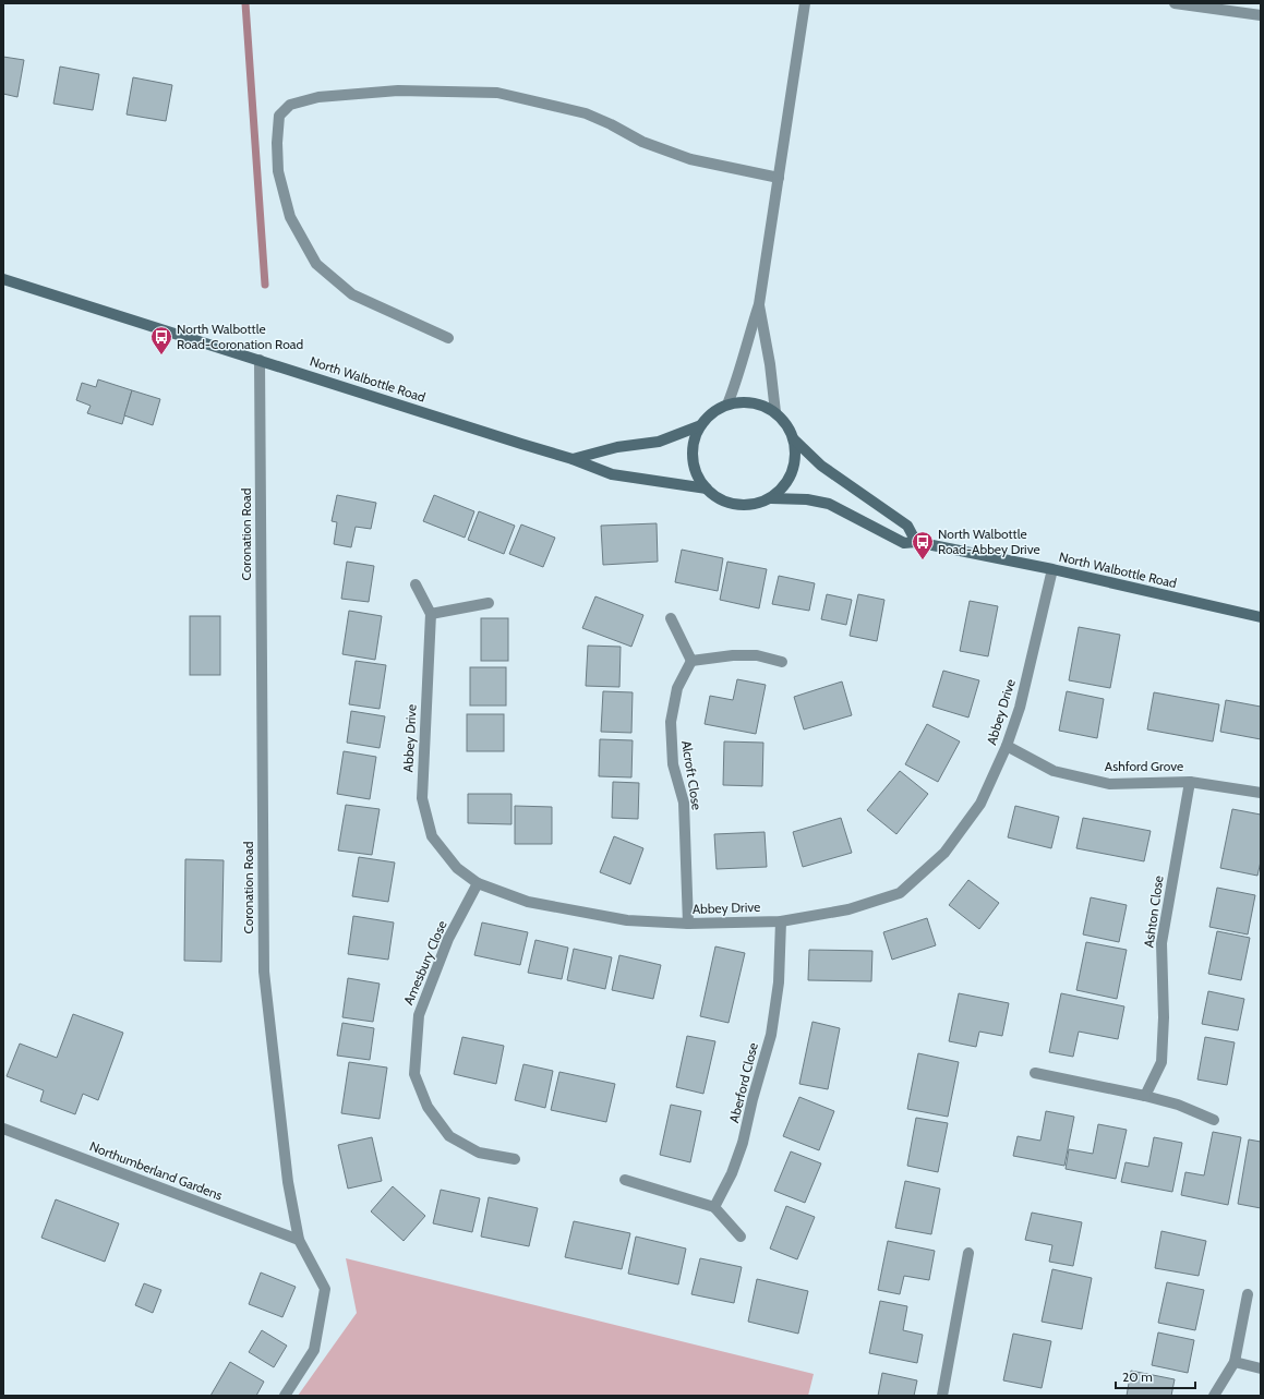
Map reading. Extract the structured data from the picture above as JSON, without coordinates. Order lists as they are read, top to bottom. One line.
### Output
{"streets":{"street":["North Walbottle Road","Coronation Road","Abbey Drive","Ashford Grove","Alcroft Close","Ashton Close","Amesbury Close","Aberford Close","Northumberland Gardens"]},"crossings":[["North Walbottle Road","Coronation Road"],["North Walbottle Road","Abbey Drive"],["Coronation Road","Northumberland Gardens"],["Abbey Drive","Ashford Grove"],["Abbey Drive","Alcroft Close"],["Abbey Drive","Amesbury Close"],["Abbey Drive","Aberford Close"],["Ashford Grove","Ashton Close"]],"places":{"bus stop":["North Walbottle Road-Coronation Road","North Walbottle Road-Abbey Drive"]},"scale_bar":"20 m"}
